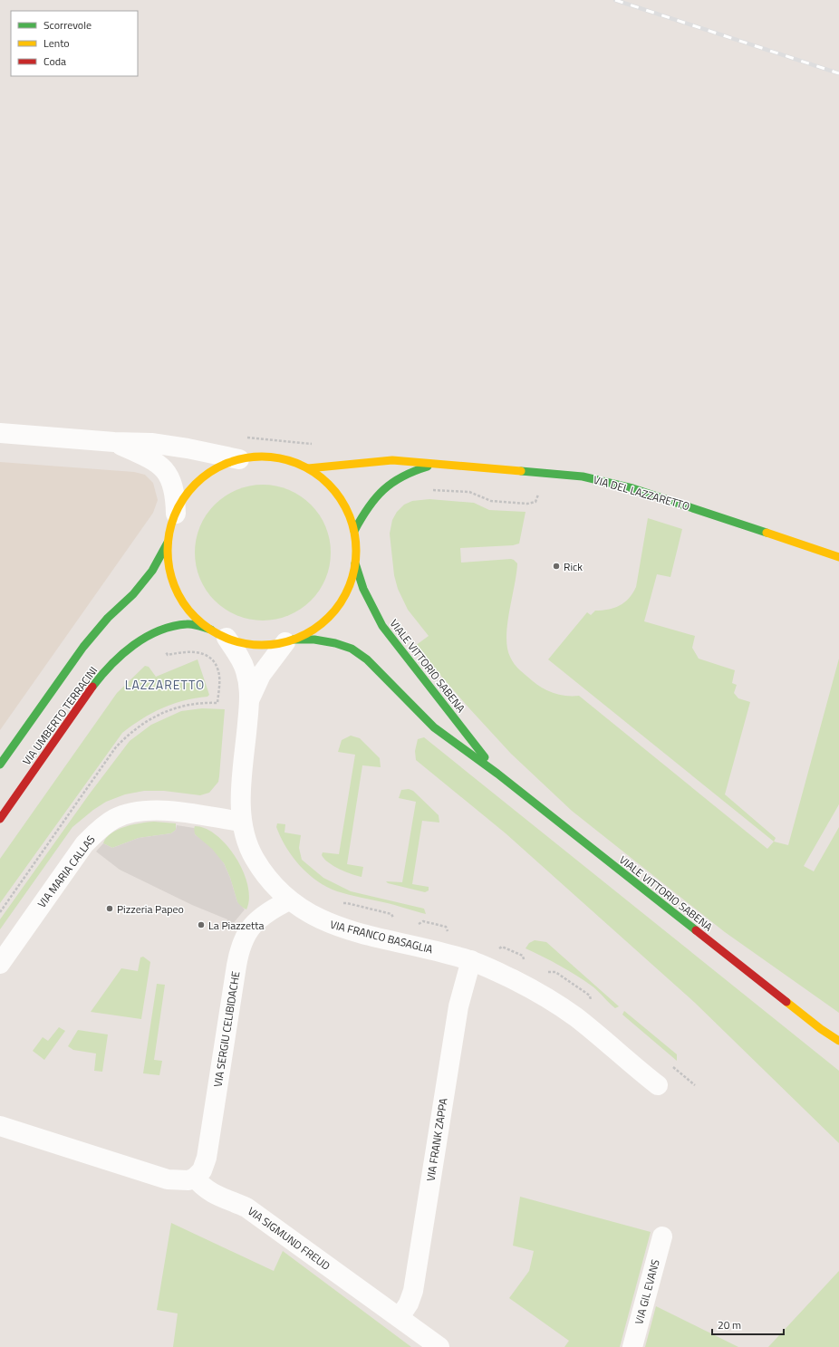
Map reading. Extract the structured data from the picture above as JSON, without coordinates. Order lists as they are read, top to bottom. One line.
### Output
{"streets":{"main road":["VIA DEL LAZZARETTO","VIALE VITTORIO SABENA","VIA UMBERTO TERRACINI"],"street":["VIA MARIA CALLAS","VIA FRANCO BASAGLIA","VIA SERGIU CELIBIDACHE","VIA FRANK ZAPPA","VIA SIGMUND FREUD","VIA GIL EVANS"]},"crossings":[["VIALE VITTORIO SABENA","VIA UMBERTO TERRACINI"],["VIALE VITTORIO SABENA","VIA FRANCO BASAGLIA"],["VIA UMBERTO TERRACINI","VIA FRANCO BASAGLIA"],["VIA MARIA CALLAS","VIA FRANCO BASAGLIA"],["VIA FRANCO BASAGLIA","VIA SERGIU CELIBIDACHE"],["VIA FRANCO BASAGLIA","VIA FRANK ZAPPA"],["VIA SERGIU CELIBIDACHE","VIA SIGMUND FREUD"],["VIA FRANK ZAPPA","VIA SIGMUND FREUD"]],"districts":["LAZZARETTO"],"places":["Rick","Pizzeria Papeo","La Piazzetta"],"legend":["Scorrevole","Lento","Coda"],"scale_bar":"20 m"}
